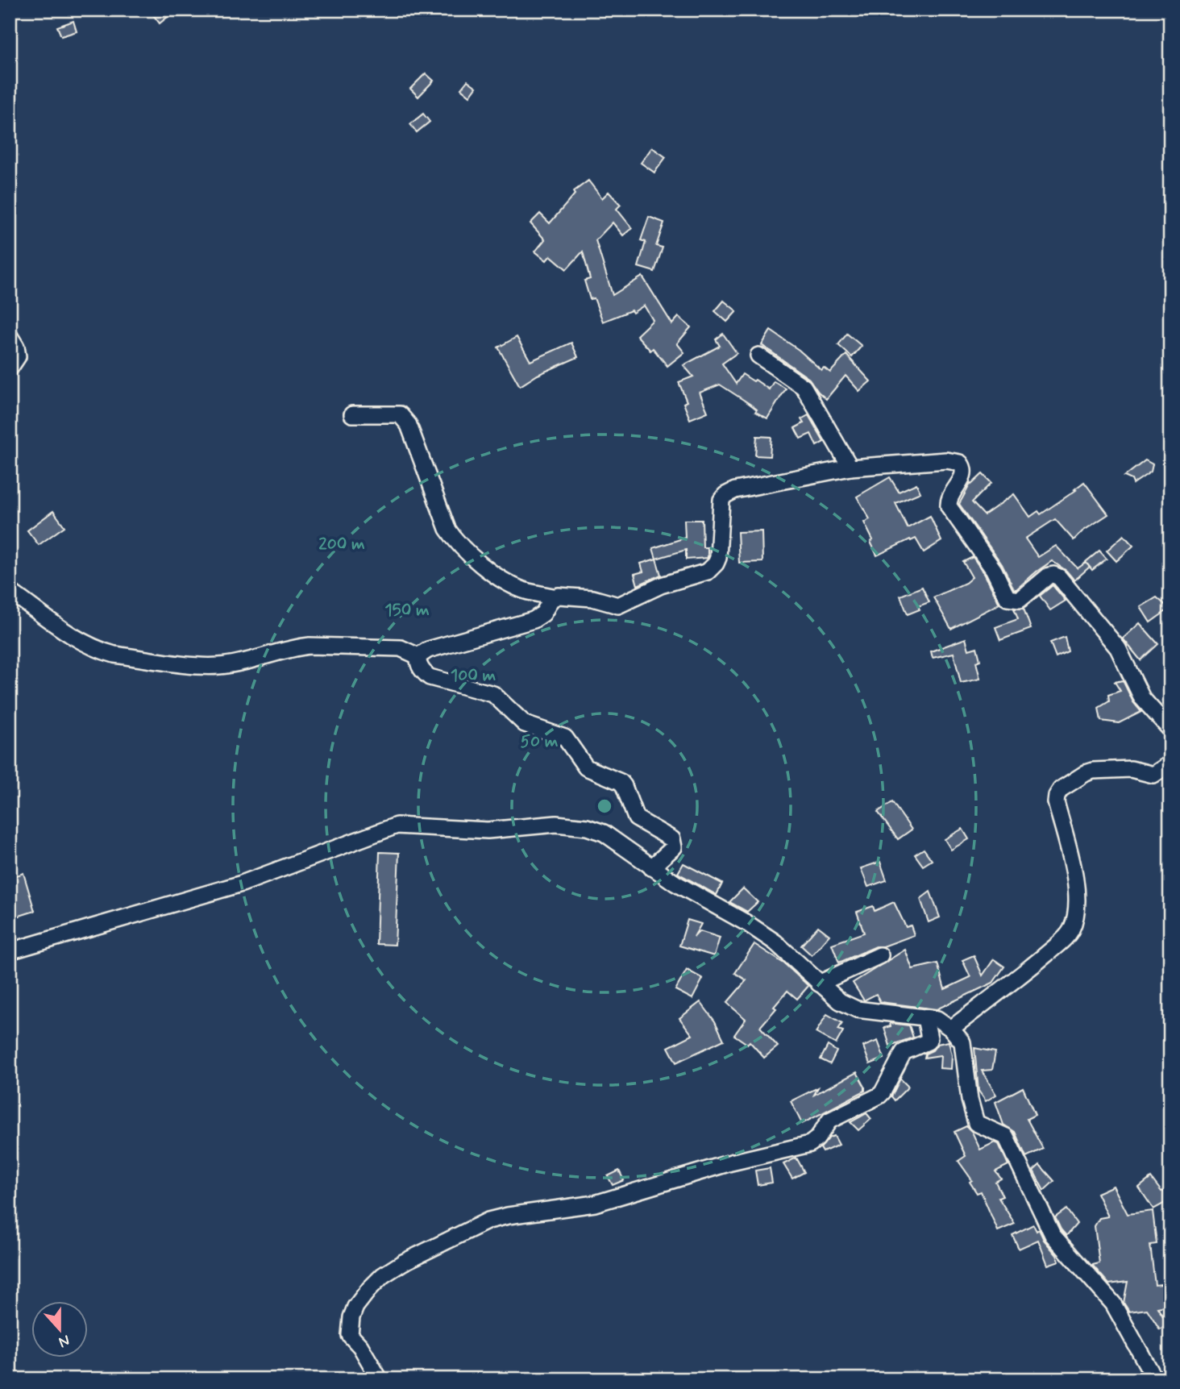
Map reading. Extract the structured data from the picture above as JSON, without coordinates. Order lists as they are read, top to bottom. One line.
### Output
{"north":"bottom","rings":["200 m","150 m","100 m","50 m"]}
